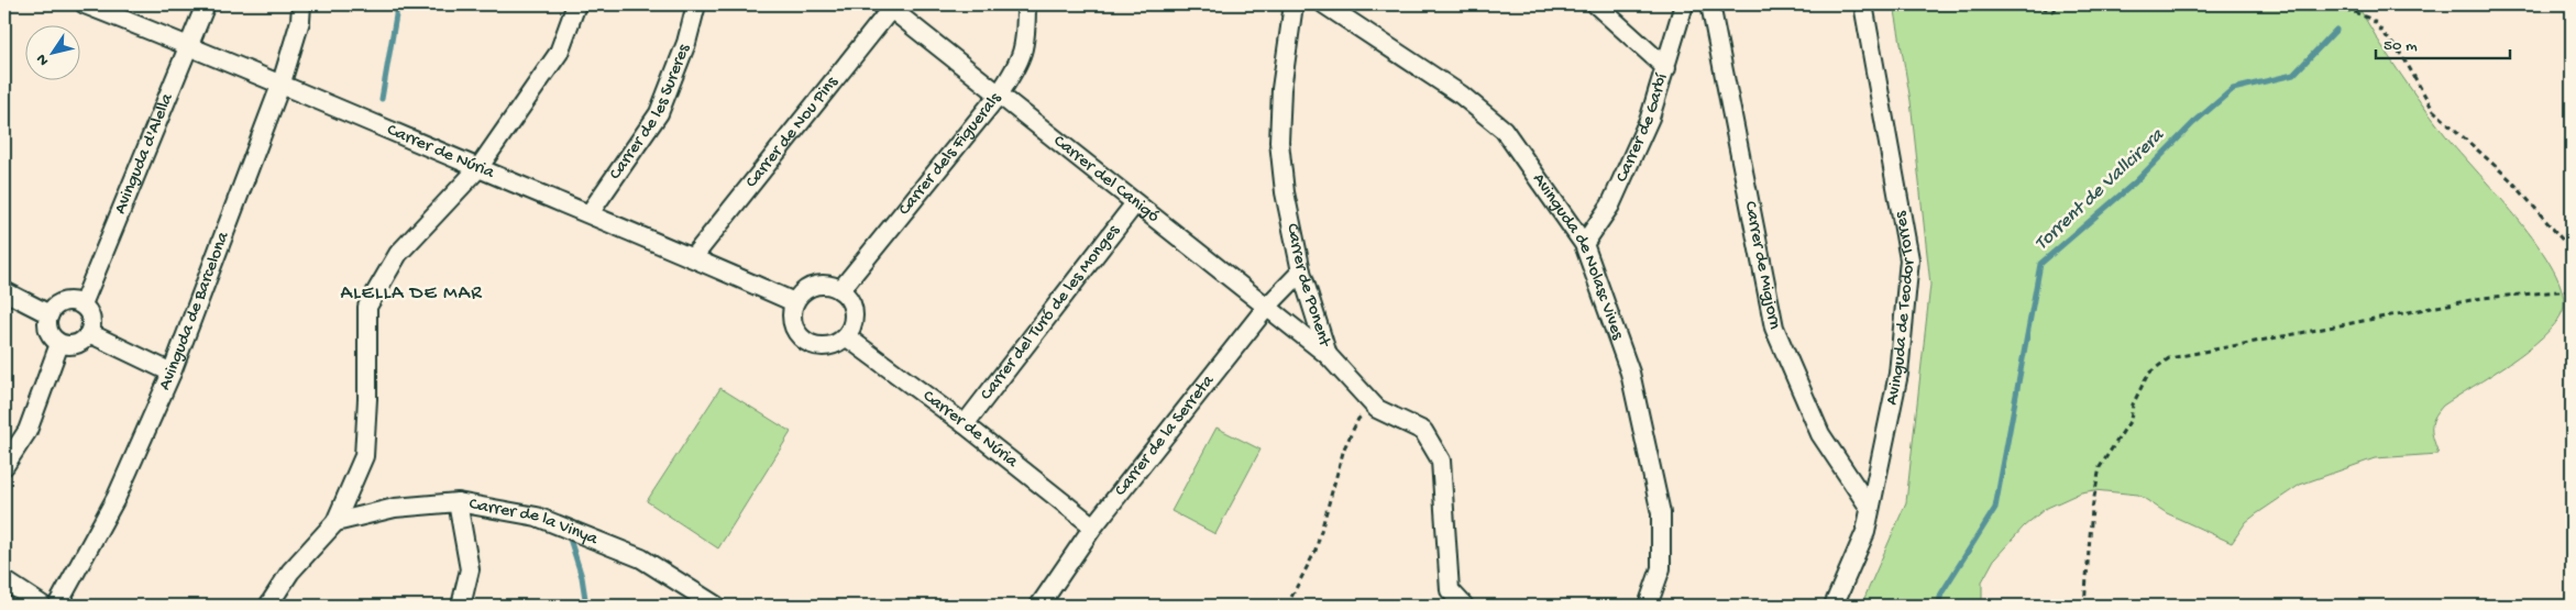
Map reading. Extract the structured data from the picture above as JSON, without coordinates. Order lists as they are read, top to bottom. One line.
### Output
{"streets":{"street":["Carrer de les Sureres","Carrer de Garbí","Carrer de Nou Pins","Carrer de Núria","Avinguda d'Alella","Carrer dels Figuerals","Carrer del Canigó","Avinguda de Nolasc Vives","Carrer de Migjorn","Carrer de Ponent","Avinguda de Teodor Torres","Avinguda de Barcelona","Carrer del Turó de les Monges","Carrer de la Serreta","Carrer de la Vinya"]},"crossings":[["Carrer de les Sureres","Carrer de Núria"],["Carrer de Garbí","Avinguda de Nolasc Vives"],["Carrer de Nou Pins","Carrer de Núria"],["Carrer de Nou Pins","Carrer del Canigó"],["Carrer de Núria","Avinguda d'Alella"],["Carrer de Núria","Carrer dels Figuerals"],["Carrer de Núria","Avinguda de Barcelona"],["Carrer de Núria","Carrer del Turó de les Monges"],["Carrer de Núria","Carrer de la Serreta"],["Carrer dels Figuerals","Carrer del Canigó"],["Carrer del Canigó","Carrer de Ponent"],["Carrer del Canigó","Carrer del Turó de les Monges"],["Carrer del Canigó","Carrer de la Serreta"],["Carrer de Migjorn","Avinguda de Teodor Torres"],["Carrer de Ponent","Carrer de la Serreta"]],"districts":["ALELLA DE MAR"],"water":["Torrent de Vallcirera"],"scale_bar":"50 m","north":"bottom left"}
